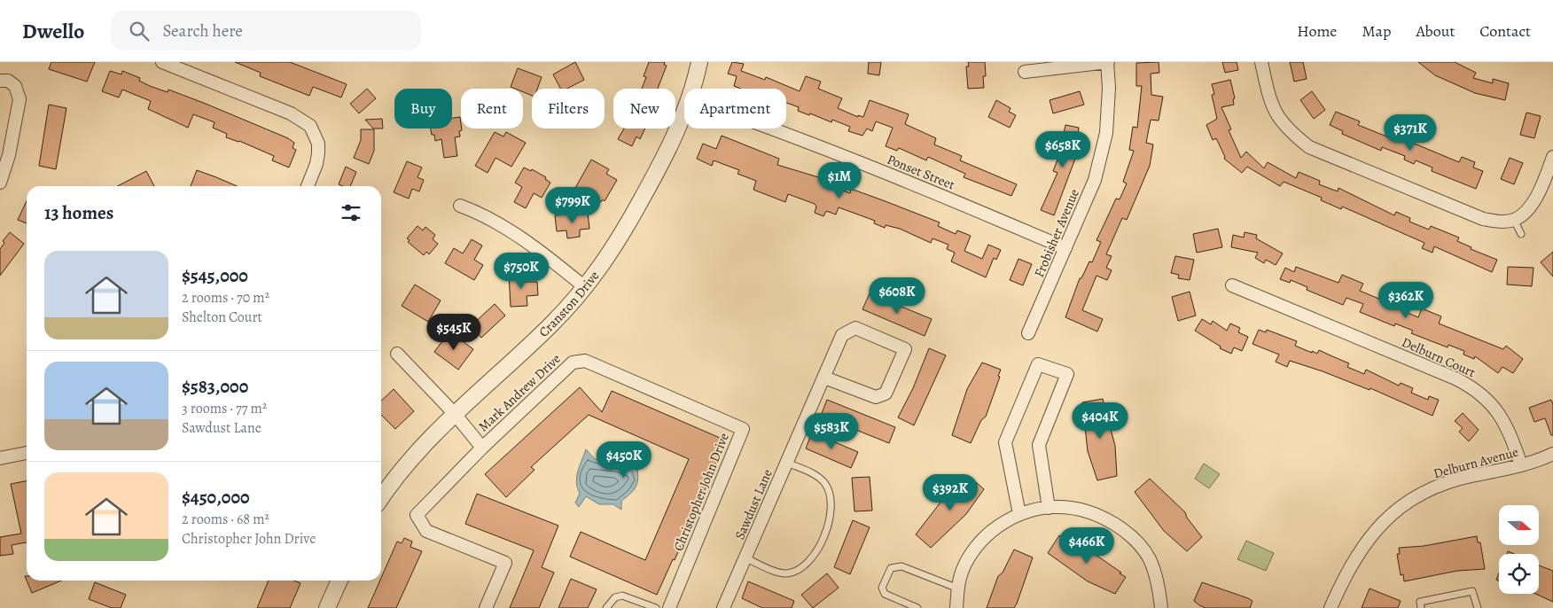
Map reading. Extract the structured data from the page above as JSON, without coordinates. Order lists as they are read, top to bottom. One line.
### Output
{"streets":{"street":["Ponset Street","Frobisher Avenue","Cranston Drive","Delburn Court","Mark Andrew Drive","Delburn Avenue","Christopher John Drive","Sawdust Lane"]},"crossings":[["Ponset Street","Frobisher Avenue"],["Cranston Drive","Mark Andrew Drive"],["Delburn Court","Delburn Avenue"],["Mark Andrew Drive","Christopher John Drive"]],"north":"right","page":{"header":"Dwello","search":"Search here","nav":["Home","Map","About","Contact"],"chip":["Buy","Rent","Filters","New","Apartment"],"price":["$371K","$658K","$1M","$799K","$750K","$608K","$362K","$545K","$404K","$583K","$450K","$392K","$466K"],"heading":"13 homes","list":[{"name":"$545,000","note":"2 rooms · 70 m² · Shelton Court"},{"name":"$583,000","note":"3 rooms · 77 m² · Sawdust Lane"},{"name":"$450,000","note":"2 rooms · 68 m² · Christopher John Drive"}]}}
